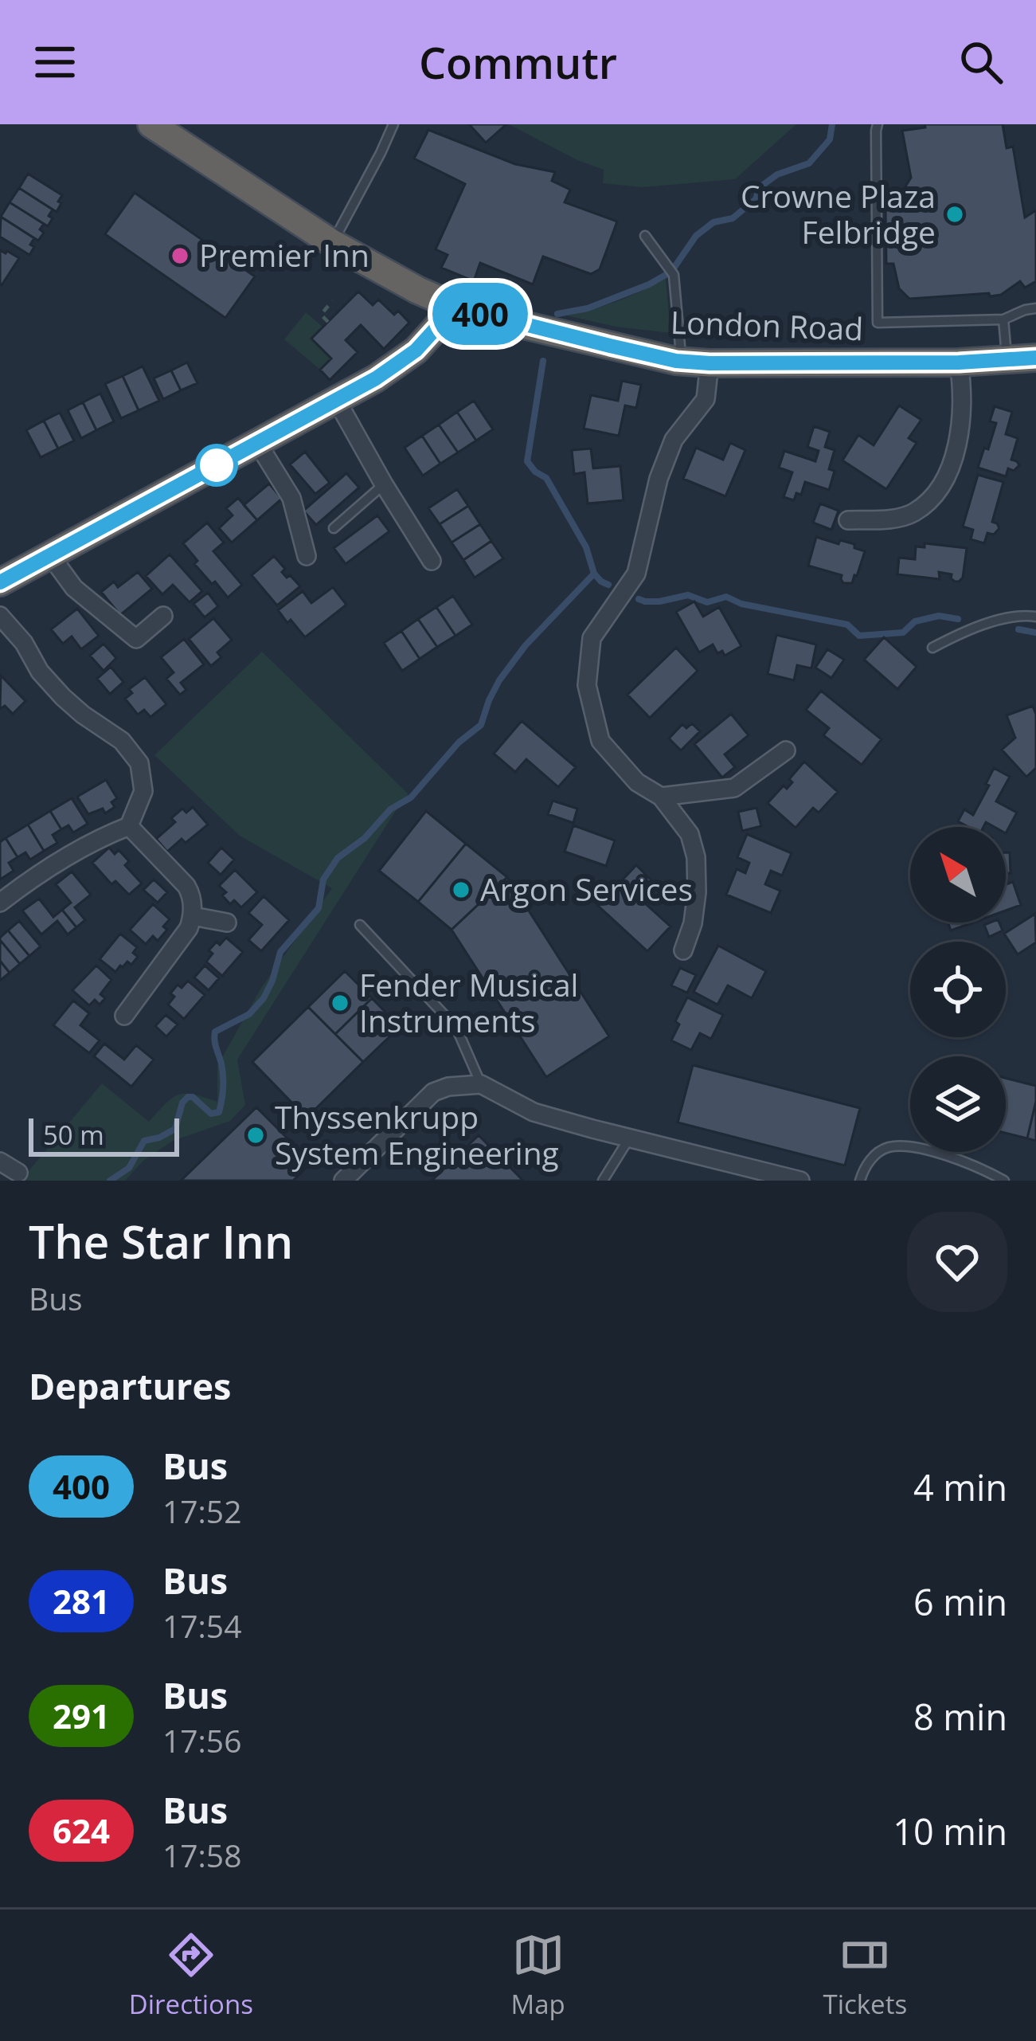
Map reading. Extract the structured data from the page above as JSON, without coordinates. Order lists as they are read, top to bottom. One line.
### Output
{"streets":{"highway":["London Road"]},"places":["Crowne Plaza Felbridge","Premier Inn","Argon Services","Fender Musical Instruments","Thyssenkrupp System Engineering"],"lines":["bus line 400"],"scale_bar":"50 m","north":"top left","page":{"header":"Commutr","on_map":"400","scale":"50 m","heading":[["The Star Inn","Bus"],"Departures"],"list":[{"mark":"400","name":"Bus","note":"17:52","value":"4 min"},{"mark":"281","name":"Bus","note":"17:54","value":"6 min"},{"mark":"291","name":"Bus","note":"17:56","value":"8 min"},{"mark":"624","name":"Bus","note":"17:58","value":"10 min"}],"tabs":["Directions","Map","Tickets"]}}
